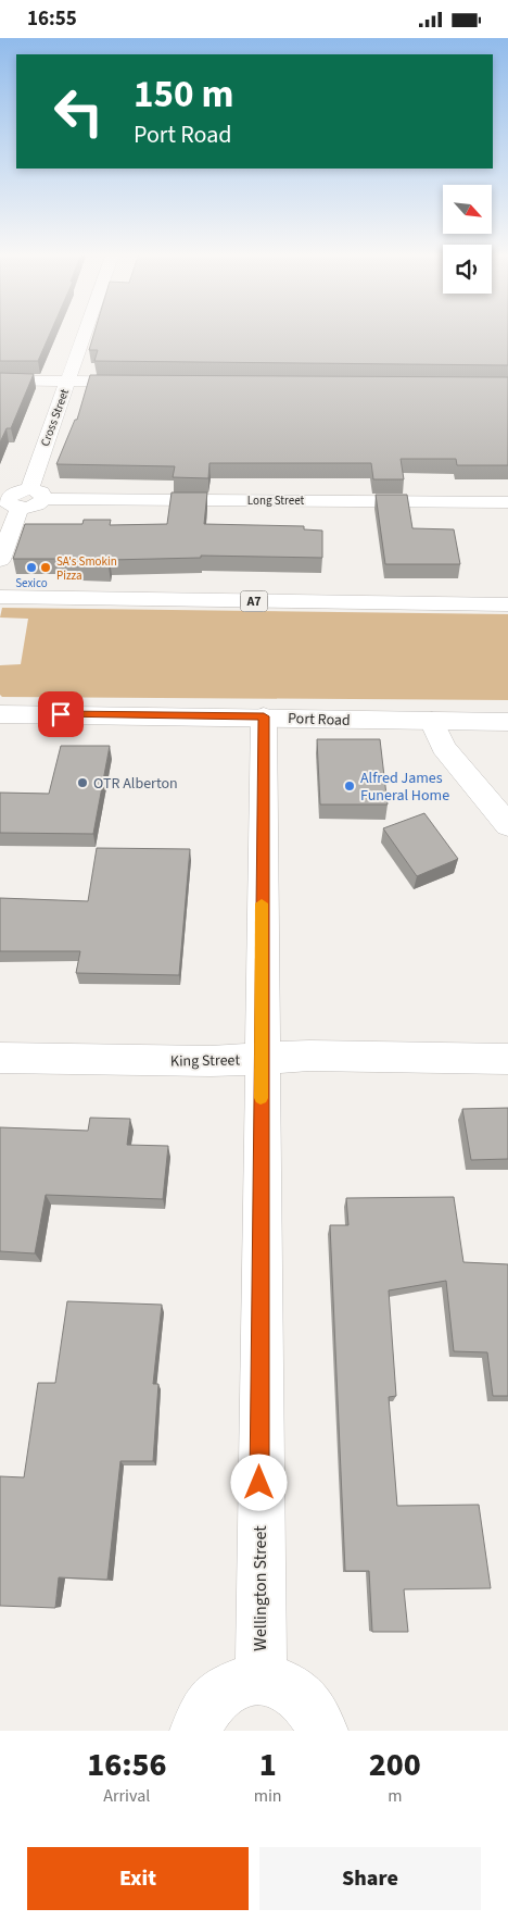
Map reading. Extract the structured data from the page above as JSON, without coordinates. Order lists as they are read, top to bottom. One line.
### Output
{"streets":{"main road":["Cross Street","Long Street","A7","Port Road","King Street","Wellington Street"]},"crossings":[["Cross Street","Long Street"],["Port Road","Wellington Street"],["King Street","Wellington Street"]],"places":["Sexico","SA's Smokin Pizza","OTR Alberton","Alfred James Funeral Home"],"north":"bottom right","page":{"status":"16:55","turn":["150 m","Port Road"],"eta":["16:56","Arrival","1","min","200","m"],"buttons":["Exit","Share"]}}
